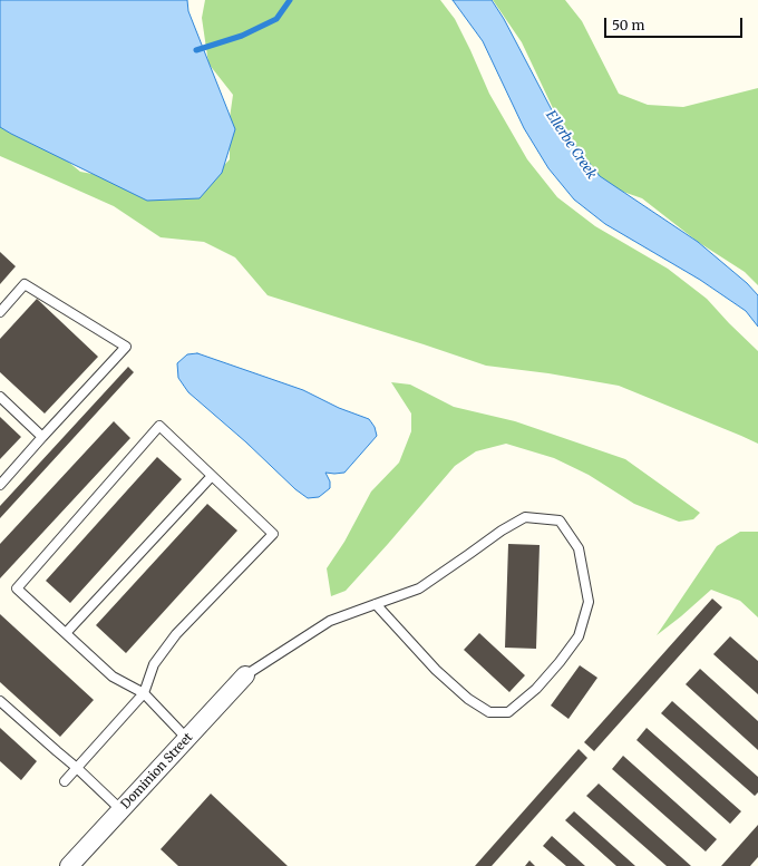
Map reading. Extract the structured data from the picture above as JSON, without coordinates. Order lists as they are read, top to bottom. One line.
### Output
{"streets":{"street":["Dominion Street"]},"water":["Ellerbe Creek"],"scale_bar":"50 m"}
